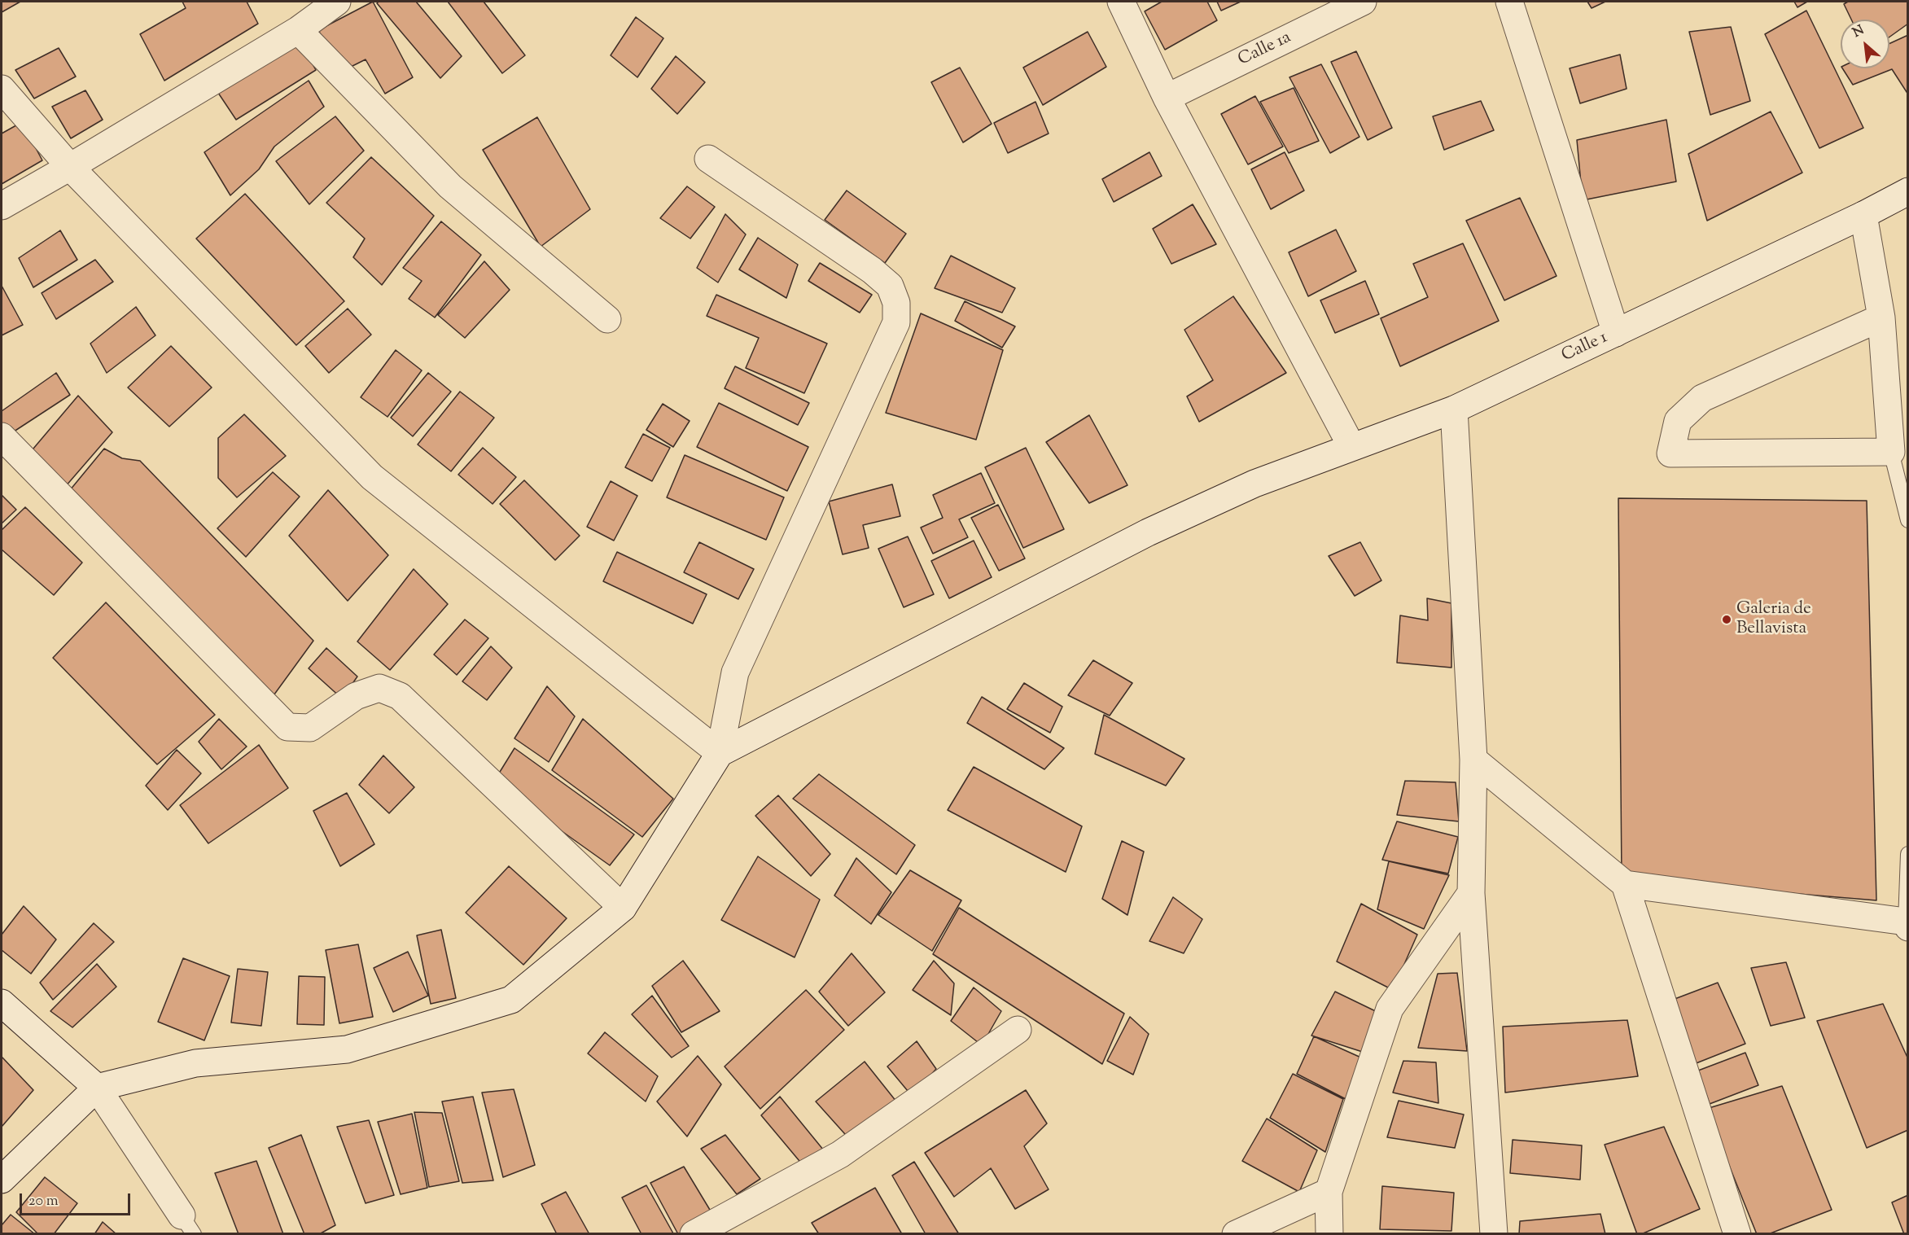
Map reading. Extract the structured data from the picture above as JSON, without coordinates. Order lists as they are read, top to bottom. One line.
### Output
{"streets":{"street":["Calle 1a","Calle 1"]},"places":["Galeria de Bellavista"],"scale_bar":"20 m","north":"top left"}
